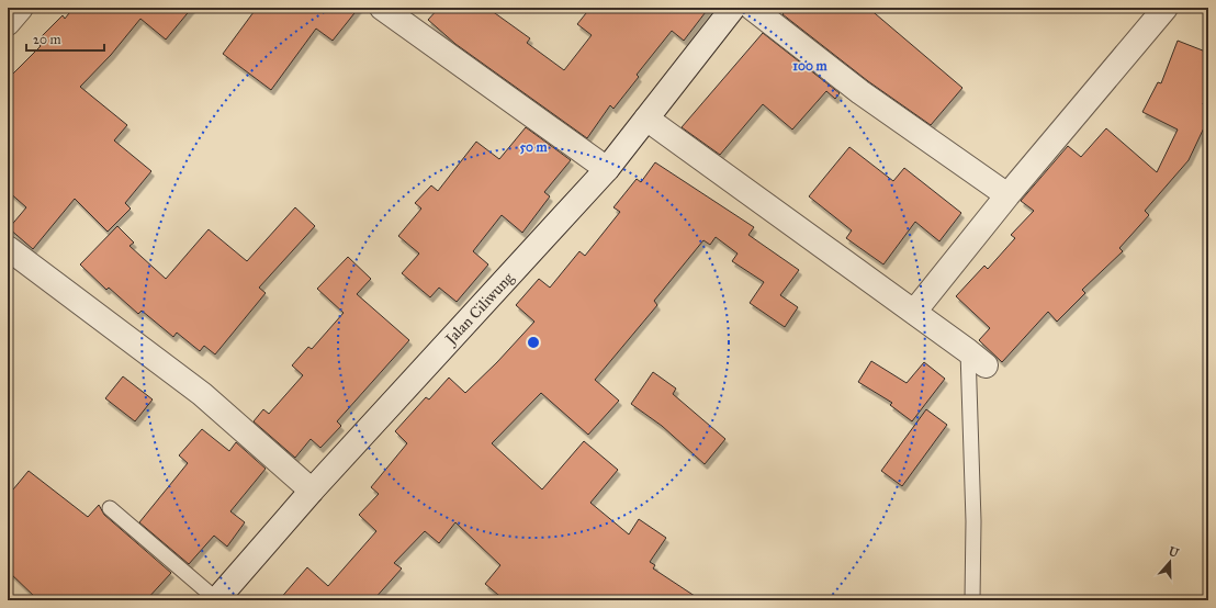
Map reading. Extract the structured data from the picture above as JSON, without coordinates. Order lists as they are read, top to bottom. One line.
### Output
{"streets":{"street":["Jalan Ciliwung"]},"scale_bar":"20 m","north":"top","rings":["100 m","50 m"]}
